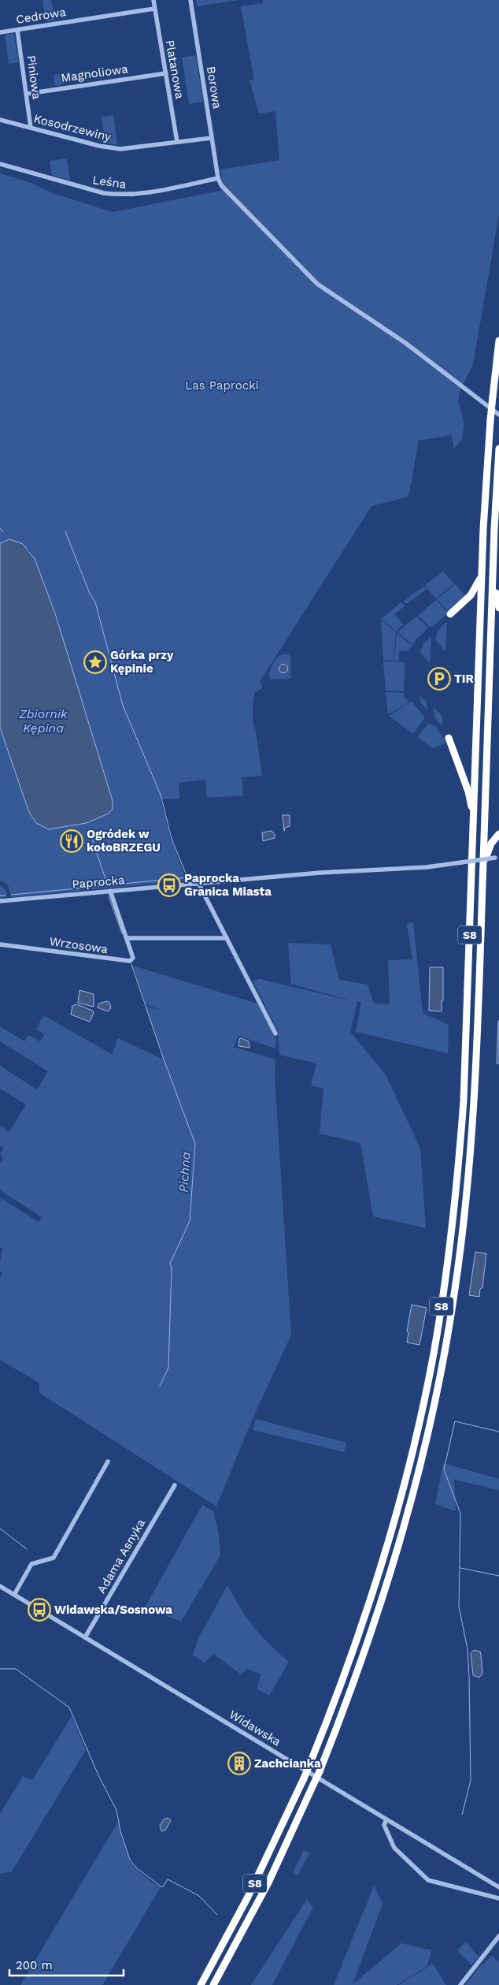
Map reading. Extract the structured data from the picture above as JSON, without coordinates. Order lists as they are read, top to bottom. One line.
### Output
{"streets":{"highway":["S8"],"street":["Cedrowa","Platanowa","Magnoliowa","Piniowa","Borowa","Kosodrzewiny","Leśna","Paprocka","Wrzosowa","Adama Asnyka","Widawska"]},"crossings":[["Cedrowa","Platanowa"],["Cedrowa","Piniowa"],["Platanowa","Magnoliowa"],["Platanowa","Kosodrzewiny"],["Magnoliowa","Piniowa"],["Piniowa","Kosodrzewiny"],["Borowa","Kosodrzewiny"],["Borowa","Leśna"],["Paprocka","Wrzosowa"],["Adama Asnyka","Widawska"]],"water":["Zbiornik Kępina","Pichna"],"parks":["Las Paprocki"],"places":{"place":["Górka przy Kępinie"],"parking":["TIR"],"restaurant":["Ogródek w kołoBRZEGU"],"bus stop":["Paprocka Granica Miasta","Widawska/Sosnowa"],"building":["Zachcianka"]},"scale_bar":"200 m"}
